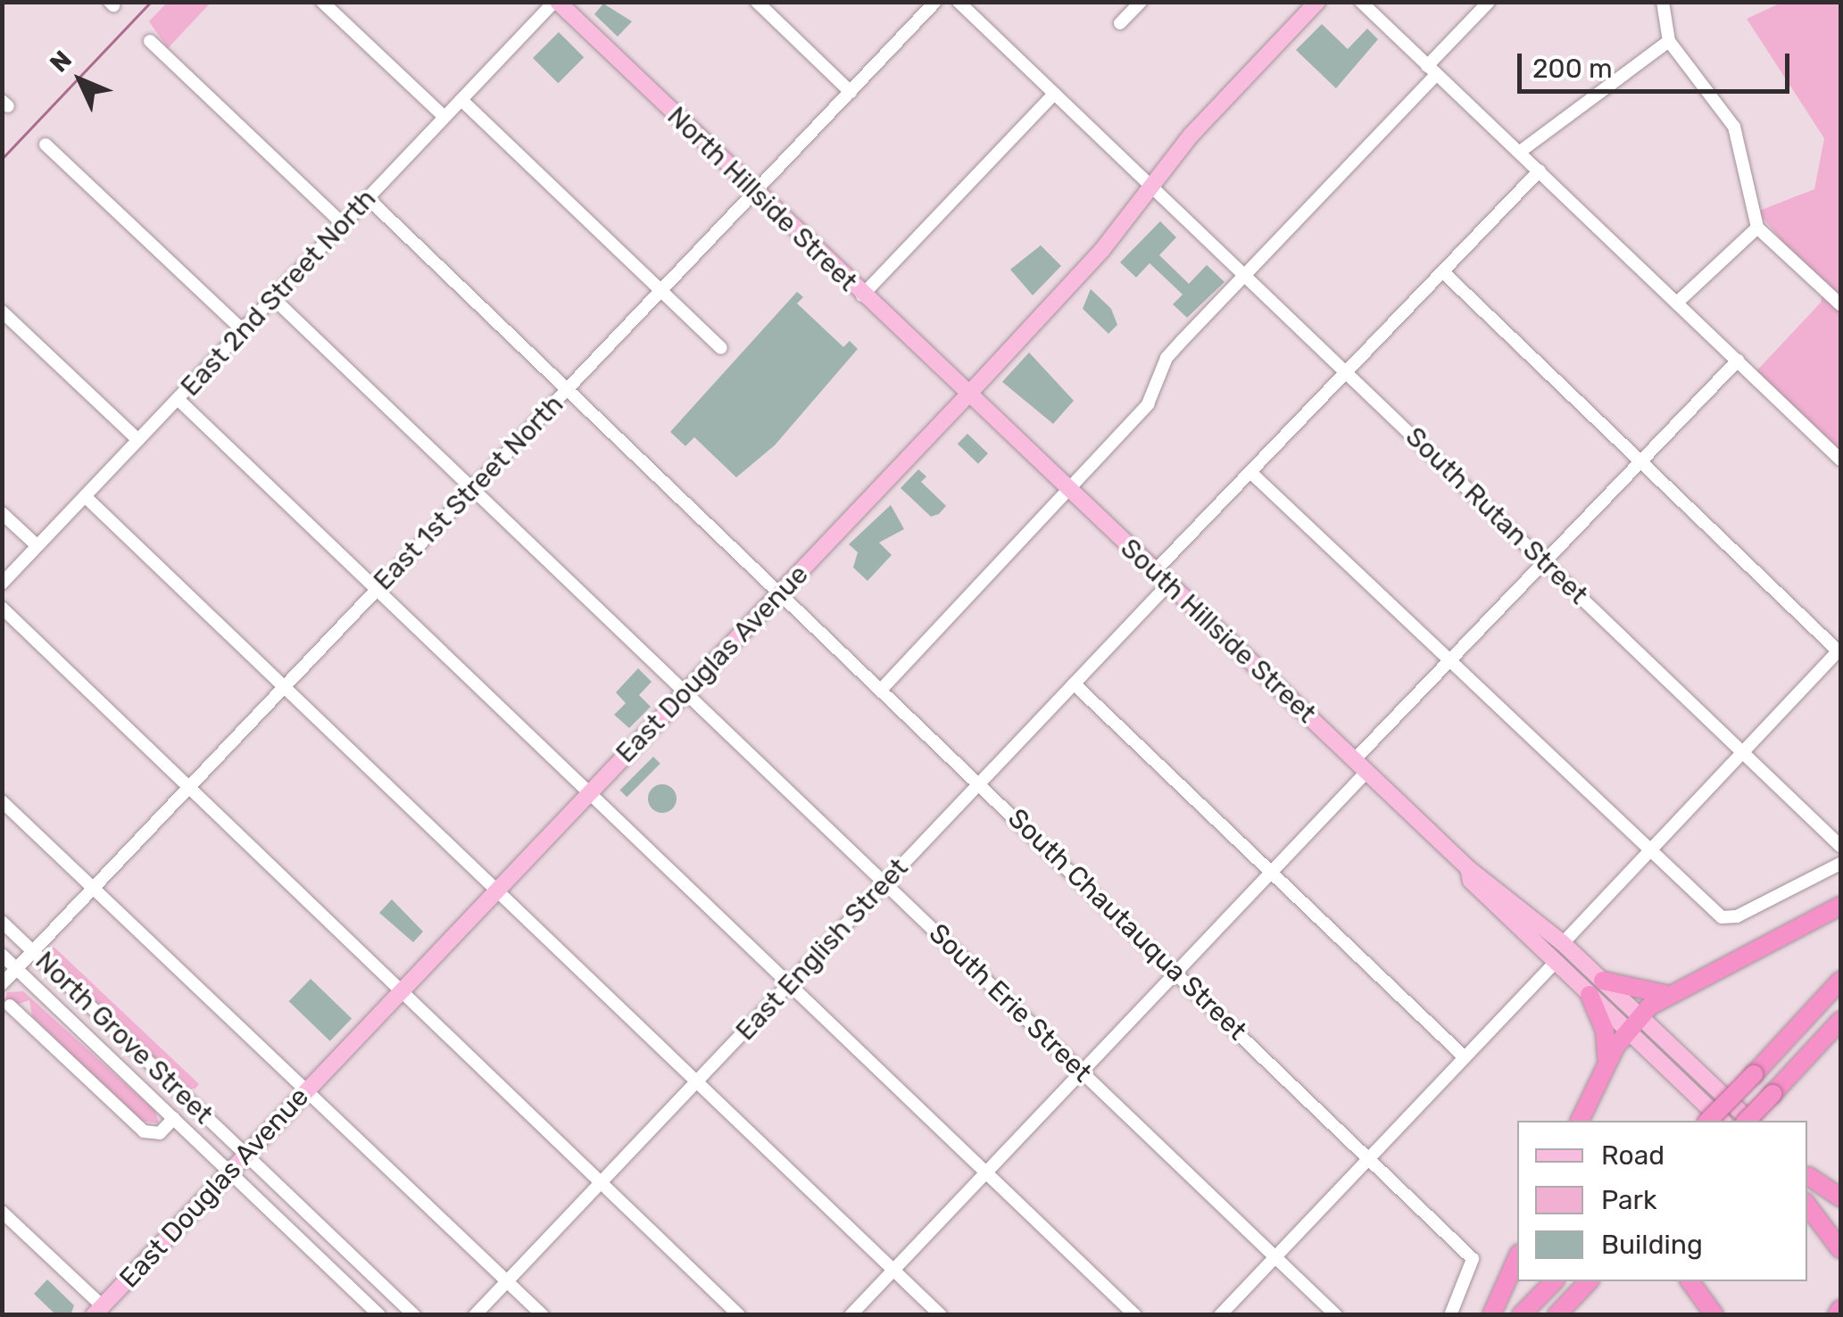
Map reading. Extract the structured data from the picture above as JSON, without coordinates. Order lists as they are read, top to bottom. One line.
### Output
{"streets":{"main road":["North Hillside Street","South Hillside Street","East Douglas Avenue"],"street":["East 2nd Street North","East 1st Street North","South Rutan Street","South Chautauqua Street","East English Street","South Erie Street","North Grove Street"]},"crossings":[["North Hillside Street","East 2nd Street North"],["North Hillside Street","East 1st Street North"],["North Hillside Street","South Hillside Street"],["North Hillside Street","East Douglas Avenue"],["East 2nd Street North","South Chautauqua Street"],["East 2nd Street North","South Erie Street"],["East 1st Street North","South Chautauqua Street"],["East 1st Street North","South Erie Street"],["East 1st Street North","North Grove Street"],["South Rutan Street","East Douglas Avenue"],["South Hillside Street","East Douglas Avenue"],["South Hillside Street","East English Street"],["East Douglas Avenue","South Chautauqua Street"],["East Douglas Avenue","South Erie Street"],["East Douglas Avenue","North Grove Street"],["South Chautauqua Street","East English Street"],["East English Street","South Erie Street"]],"legend":["Road","Park","Building"],"scale_bar":"200 m","north":"top left"}
